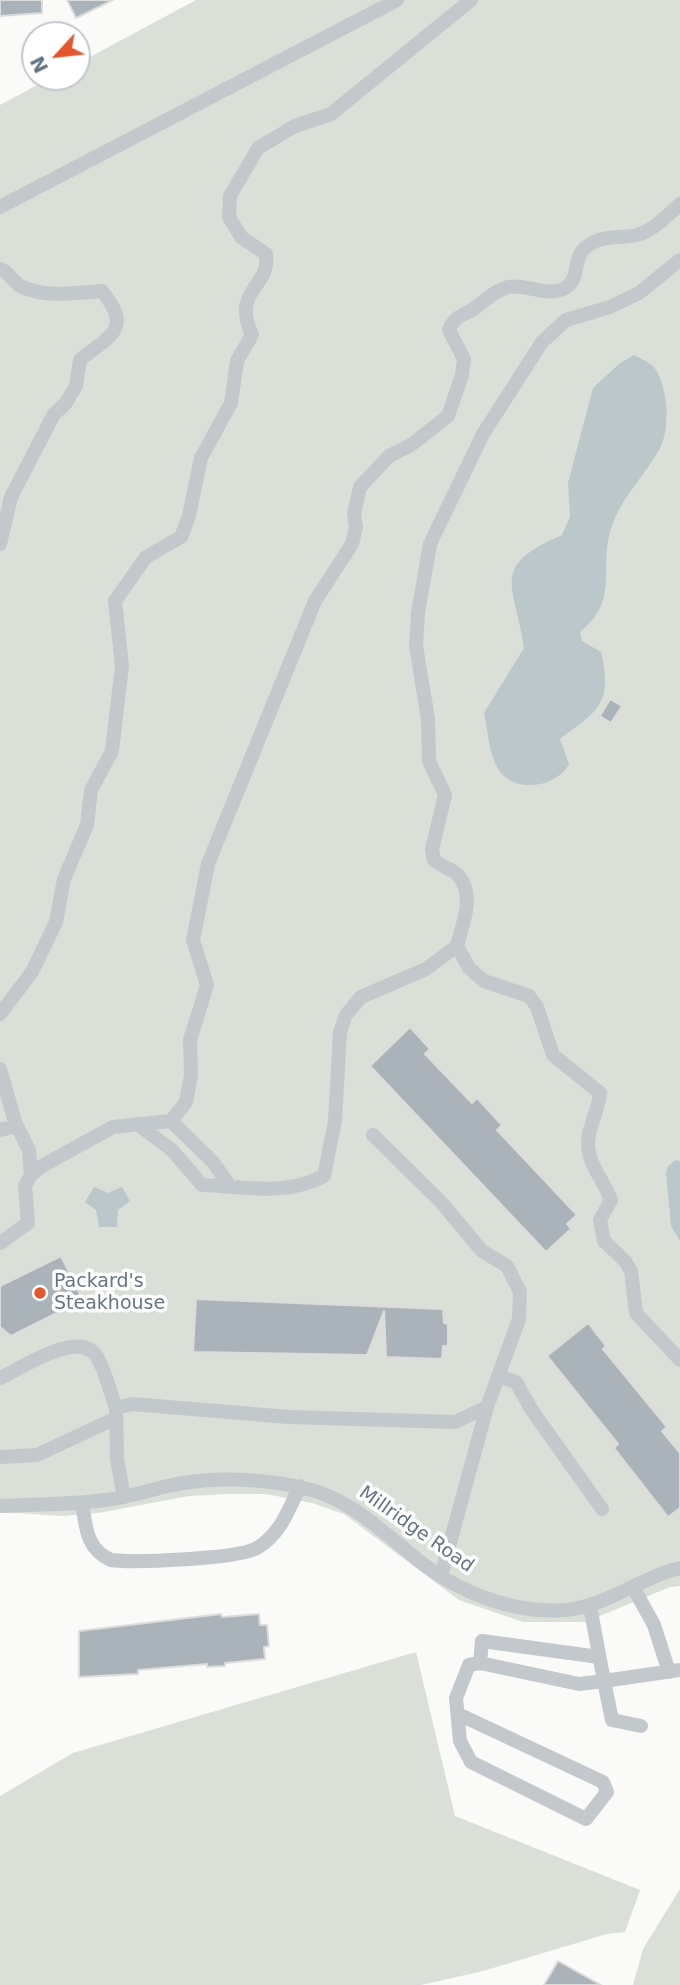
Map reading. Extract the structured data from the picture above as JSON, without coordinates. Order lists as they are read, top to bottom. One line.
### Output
{"streets":{"street":["Millridge Road"]},"places":["Packard's Steakhouse"],"north":"bottom left"}
